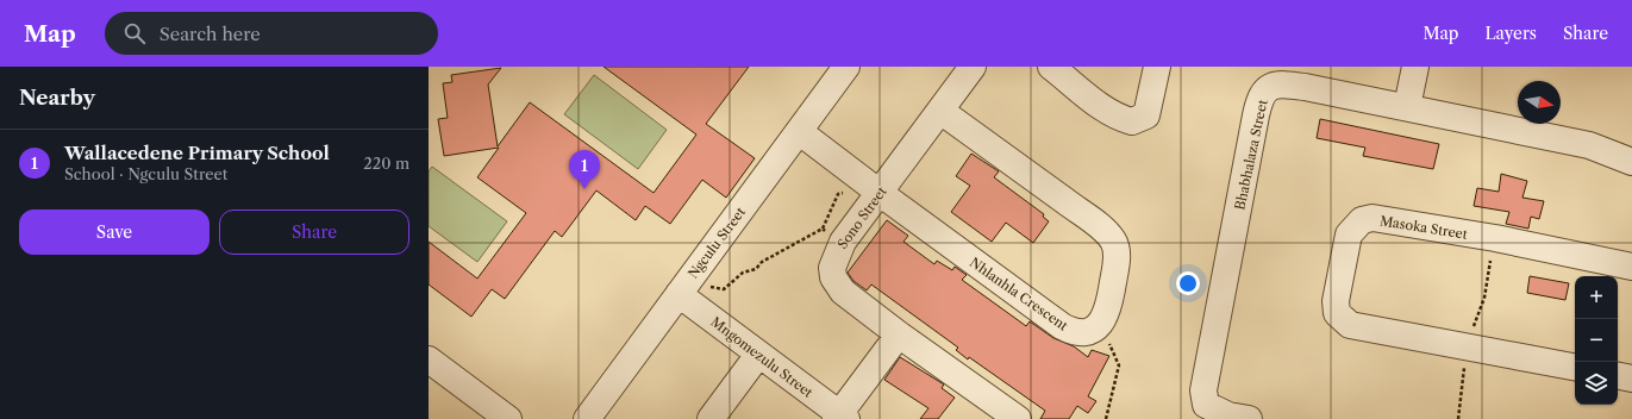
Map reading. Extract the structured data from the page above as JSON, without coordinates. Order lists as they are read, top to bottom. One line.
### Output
{"streets":{"street":["Bhabhalaza Street","Sono Street","Masoka Street","Ngculu Street","Nhlanhla Crescent","Mngomezulu Street"]},"crossings":[["Sono Street","Nhlanhla Crescent"],["Ngculu Street","Nhlanhla Crescent"],["Ngculu Street","Mngomezulu Street"]],"north":"right","page":{"header":"Map","search":"Search here","nav":["Map","Layers","Share"],"heading":"Nearby","list":[{"mark":"1","name":"Wallacedene Primary School","note":"School · Ngculu Street","value":"220 m"}],"pins":"1","buttons":["Save","Share"],"map_buttons":["+","−"]}}
